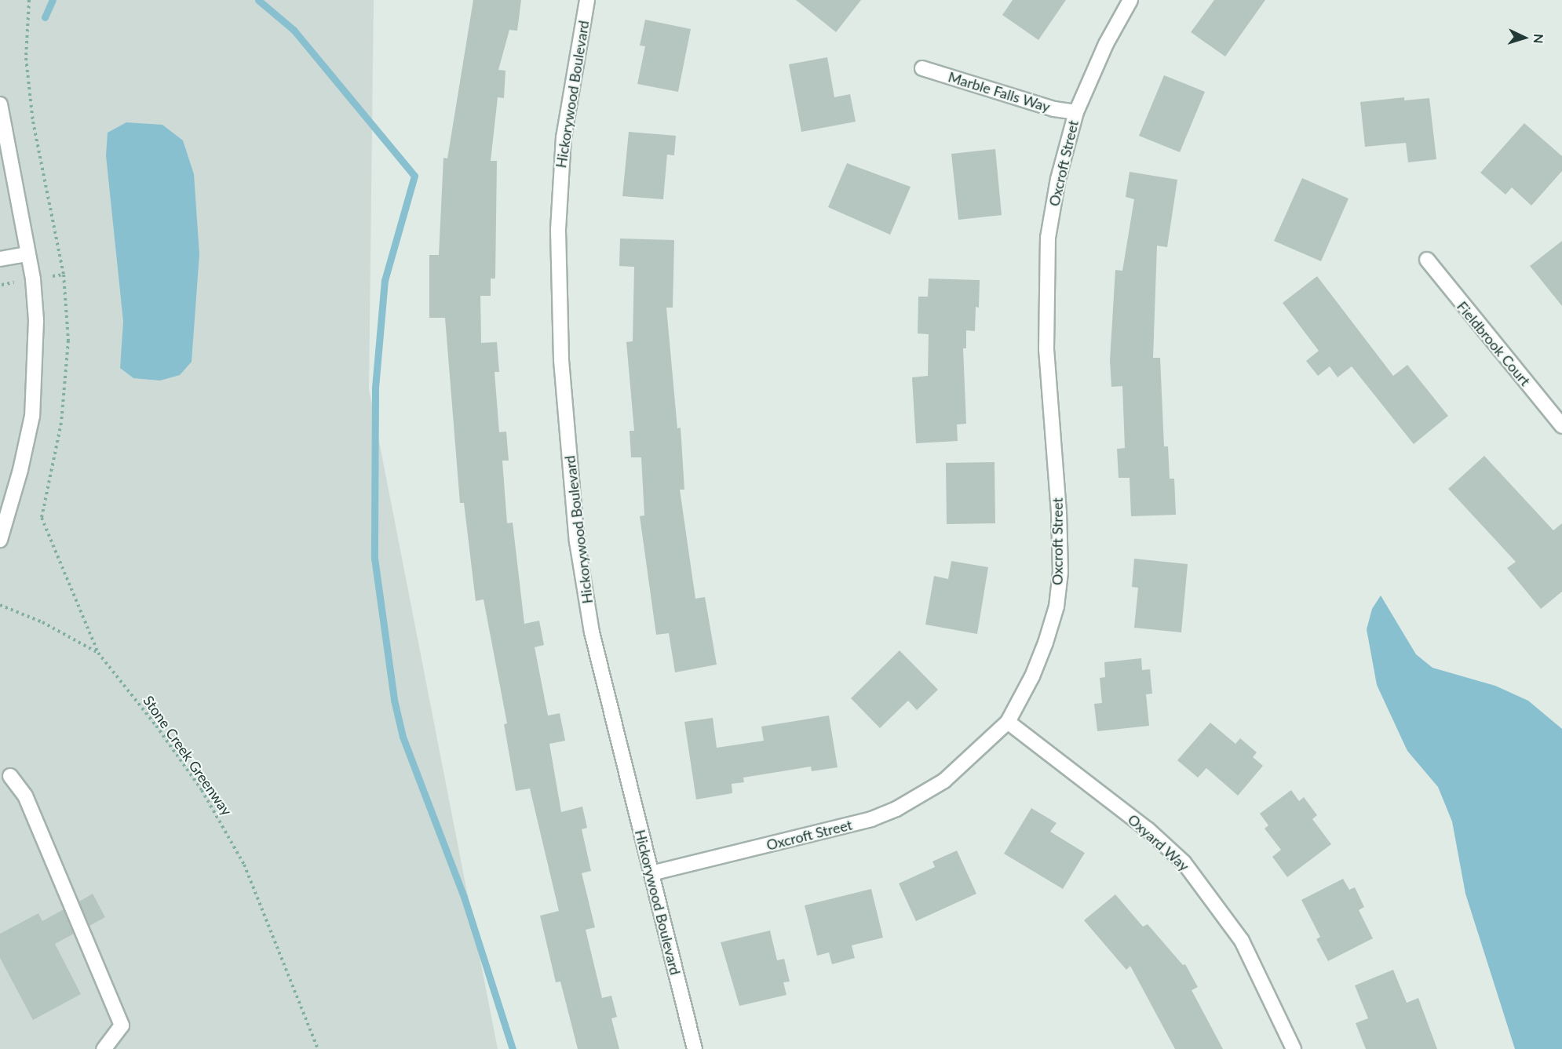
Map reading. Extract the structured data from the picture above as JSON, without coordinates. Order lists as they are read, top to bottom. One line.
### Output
{"streets":{"street":["Marble Falls Way","Hickorywood Boulevard","Oxcroft Street","Fieldbrook Court","Oxyard Way"],"path":["Stone Creek Greenway"]},"crossings":[["Marble Falls Way","Oxcroft Street"],["Hickorywood Boulevard","Oxcroft Street"],["Oxcroft Street","Oxyard Way"]],"north":"right"}
